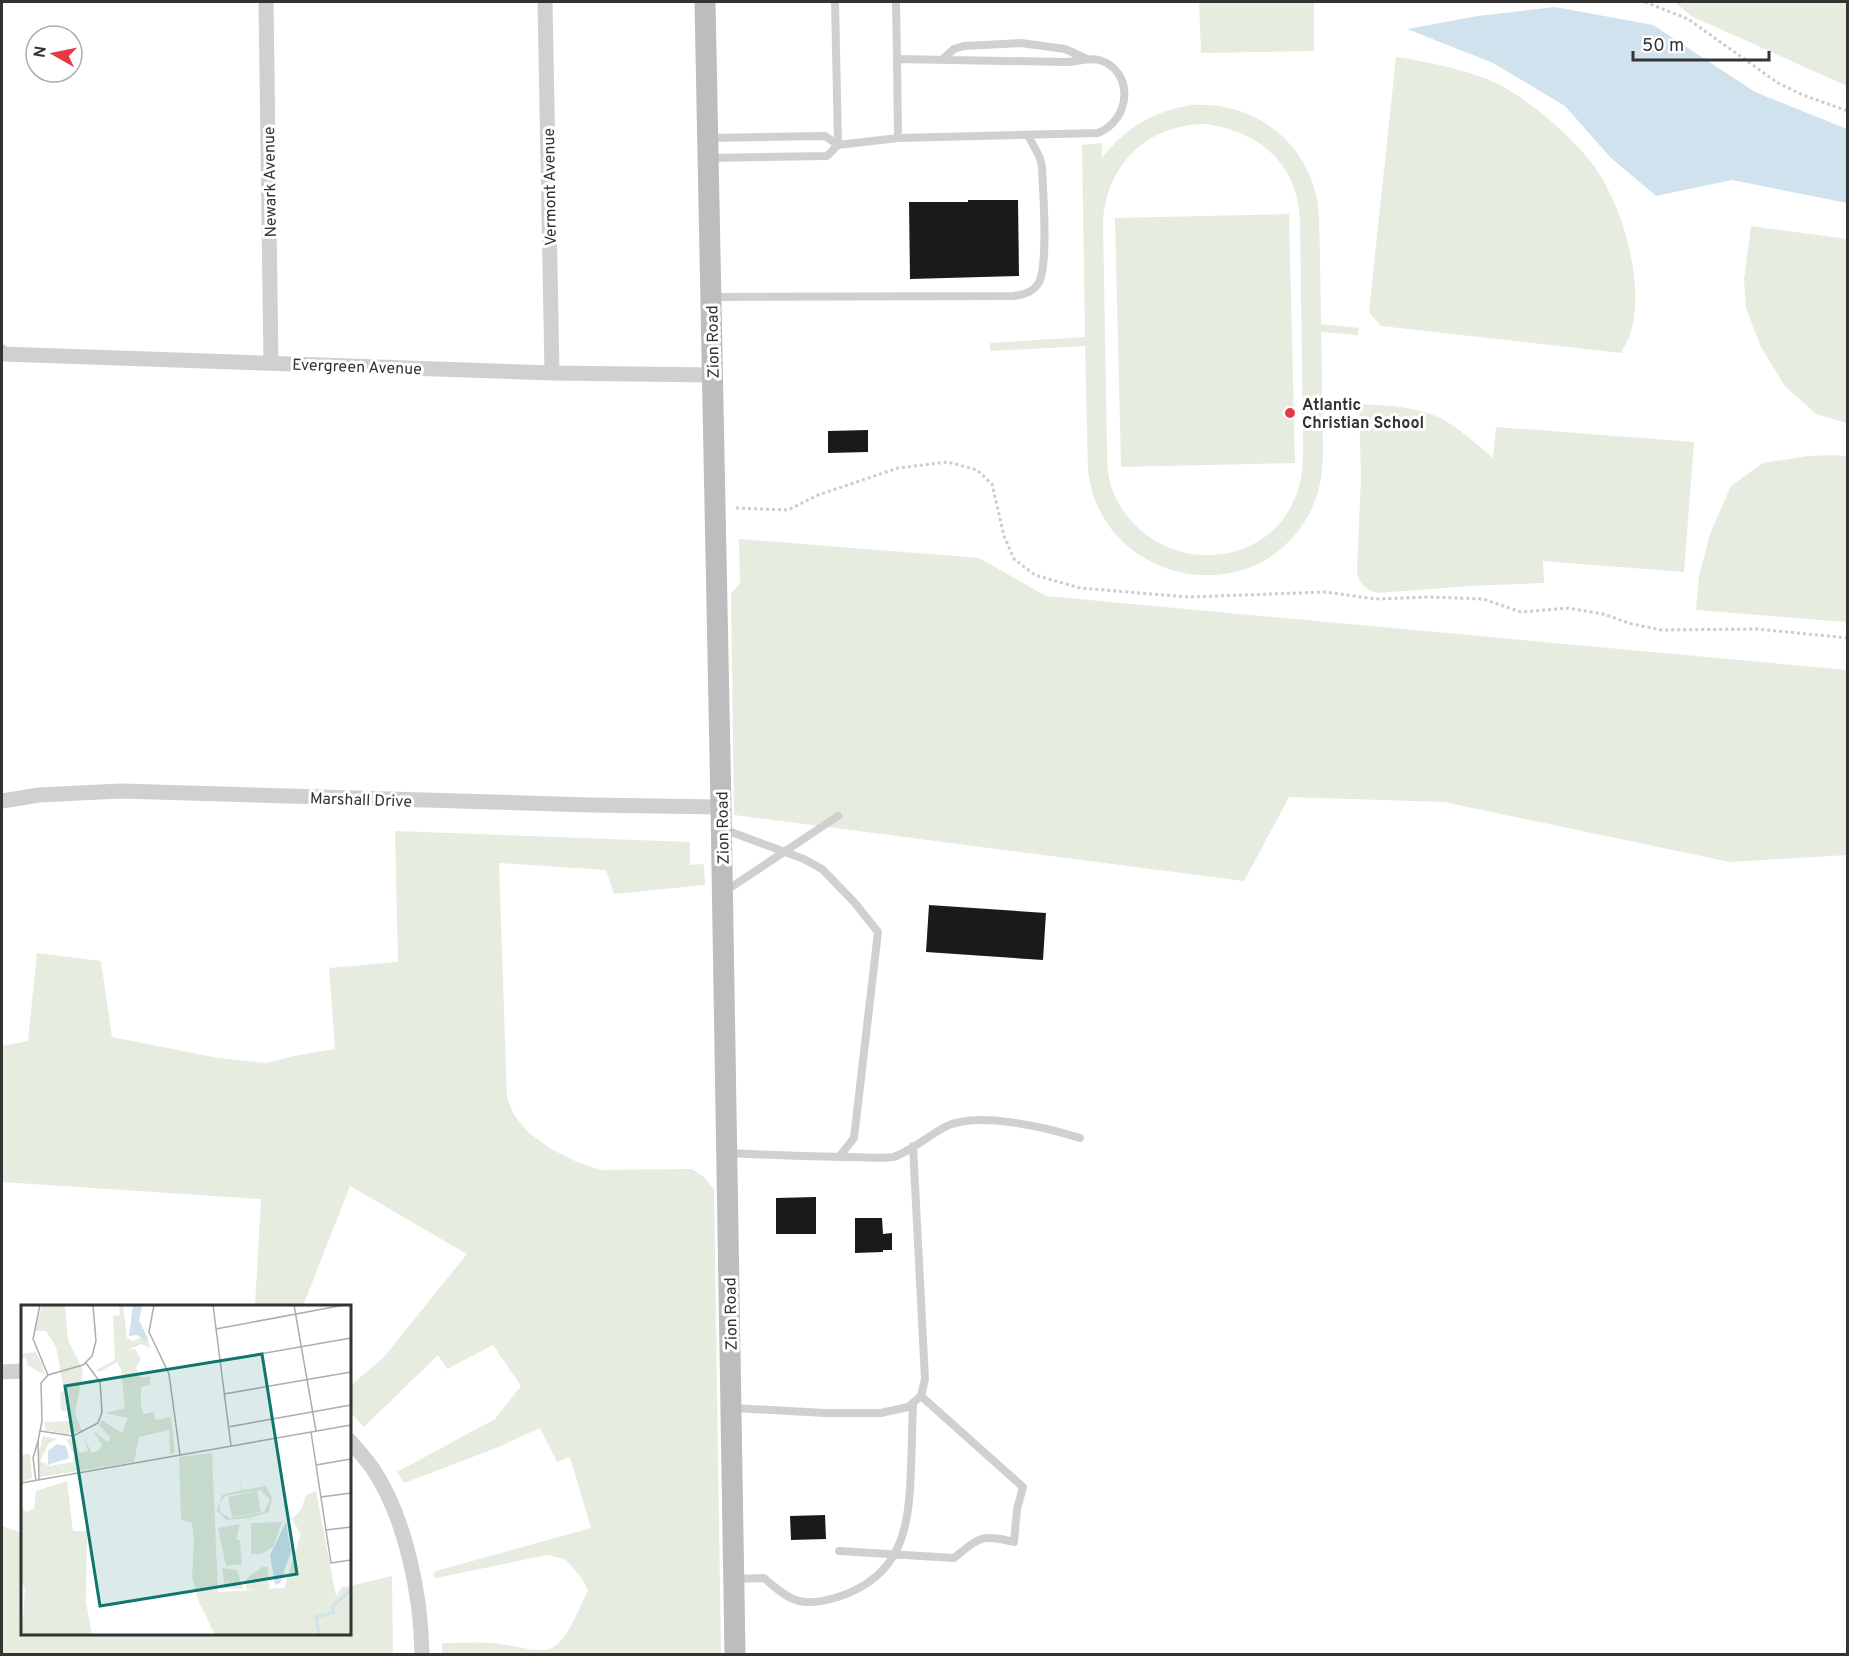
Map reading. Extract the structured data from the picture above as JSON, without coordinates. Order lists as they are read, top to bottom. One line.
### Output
{"streets":{"street":["Newark Avenue","Vermont Avenue","Zion Road","Evergreen Avenue","Marshall Drive"]},"crossings":[["Newark Avenue","Evergreen Avenue"],["Vermont Avenue","Evergreen Avenue"],["Zion Road","Evergreen Avenue"],["Zion Road","Marshall Drive"]],"places":["Atlantic Christian School"],"scale_bar":"50 m","north":"left"}
